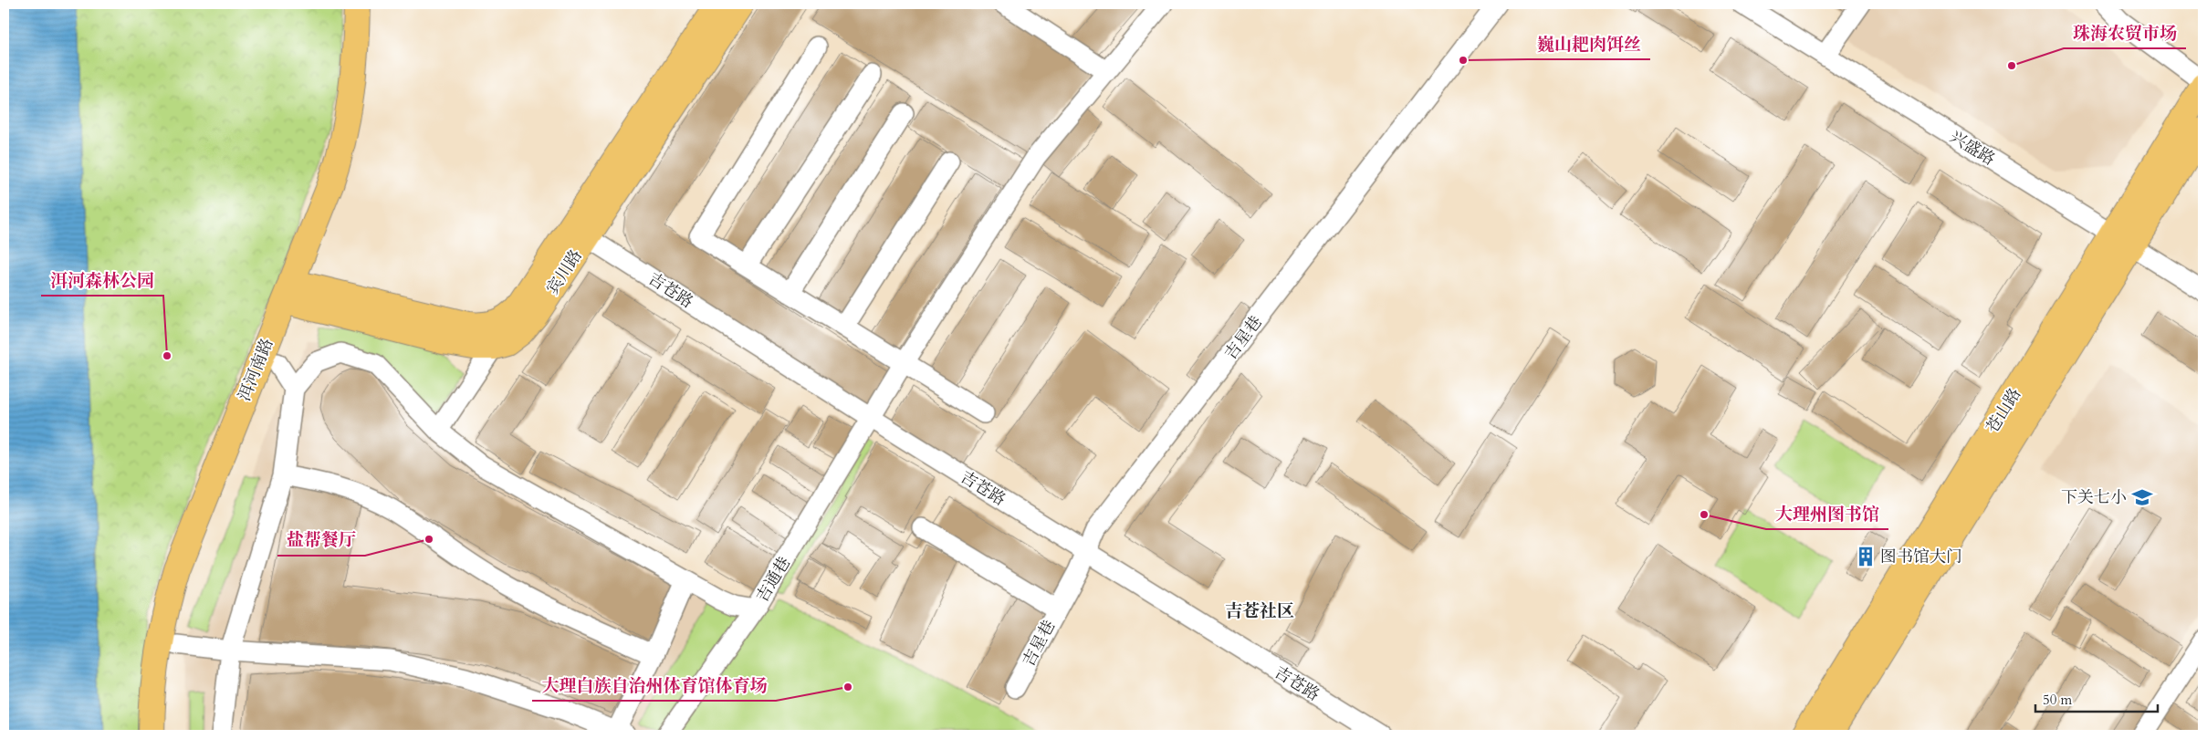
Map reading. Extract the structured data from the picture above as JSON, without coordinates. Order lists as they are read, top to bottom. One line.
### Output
{"streets":{"main road":["宾川路","洱河南路","苍山路"],"street":["兴盛路","吉苍路","吉星巷","吉通巷"]},"crossings":[["兴盛路","苍山路"],["宾川路","吉苍路"],["宾川路","洱河南路"],["吉苍路","吉星巷"],["吉苍路","吉通巷"]],"districts":["吉苍社区"],"places":{"other":["巍山耙肉饵丝","珠海农贸市场","洱河森林公园","大理州图书馆","盐帮餐厅","大理白族自治州体育馆体育场"],"school or university":["下关七小"],"building":["图书馆大门"]},"scale_bar":"50 m"}
